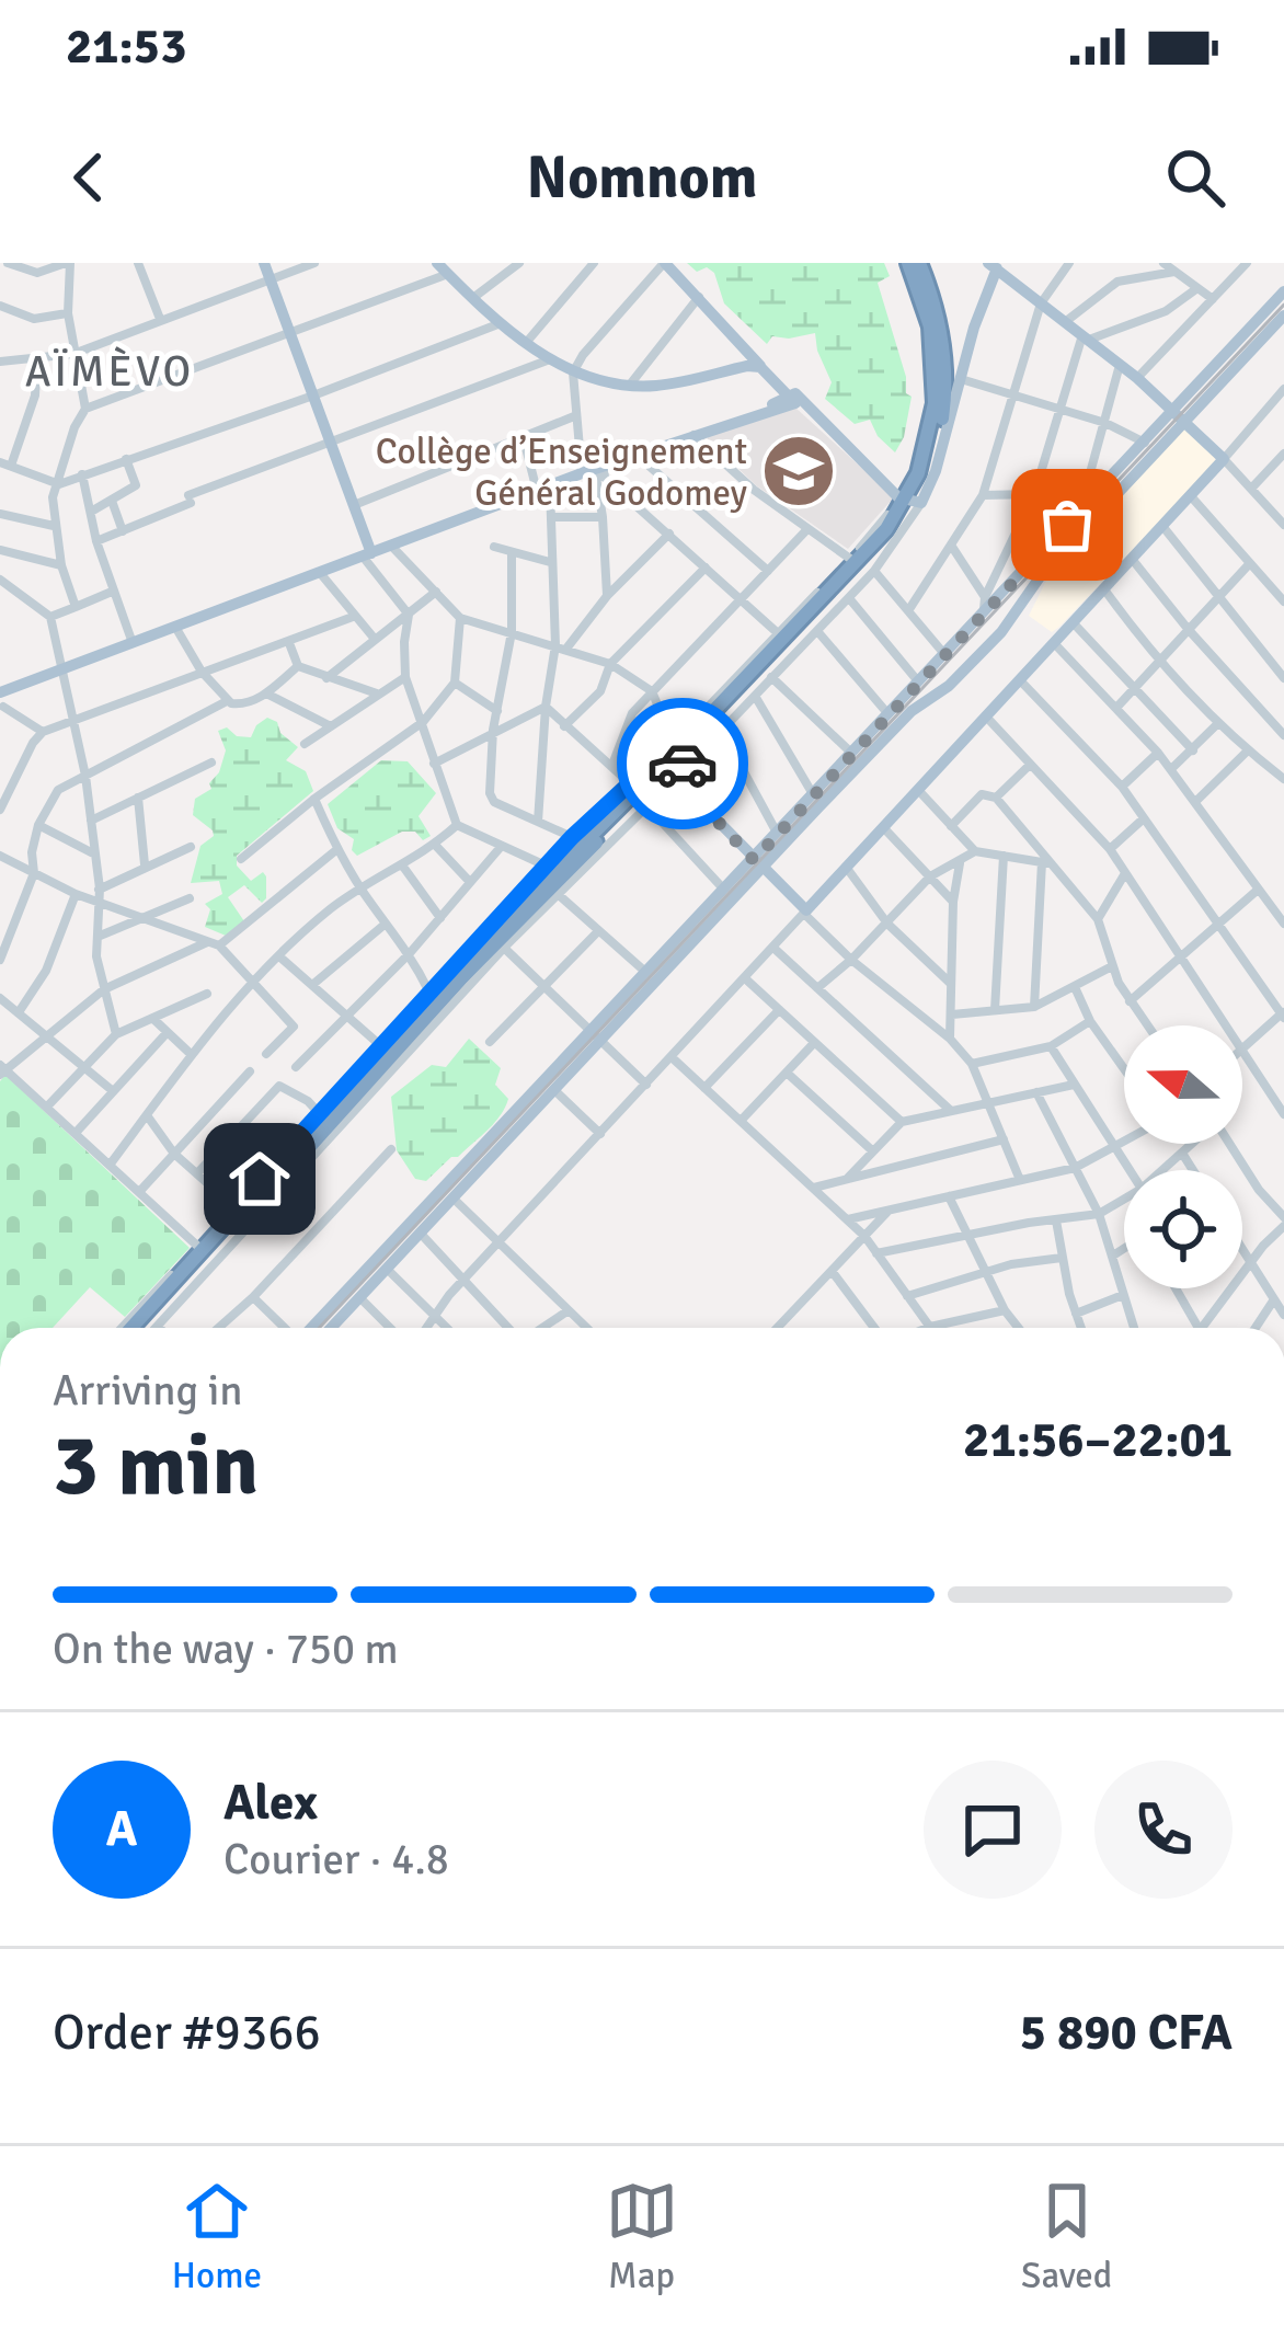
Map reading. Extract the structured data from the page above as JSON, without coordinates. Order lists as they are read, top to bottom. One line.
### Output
{"districts":["AÏMÈVO"],"places":{"school or university":["Collège d’Enseignement Général Godomey"]},"north":"left","page":{"status":"21:53","header":"Nomnom","heading":["3 min","Arriving in","21:56–22:01"],"panel":["Alex","Courier · 4.8","Order #9366","5 890 CFA"],"bar":"On the way · 750 m","round":"A","tabs":["Home","Map","Saved"]}}
